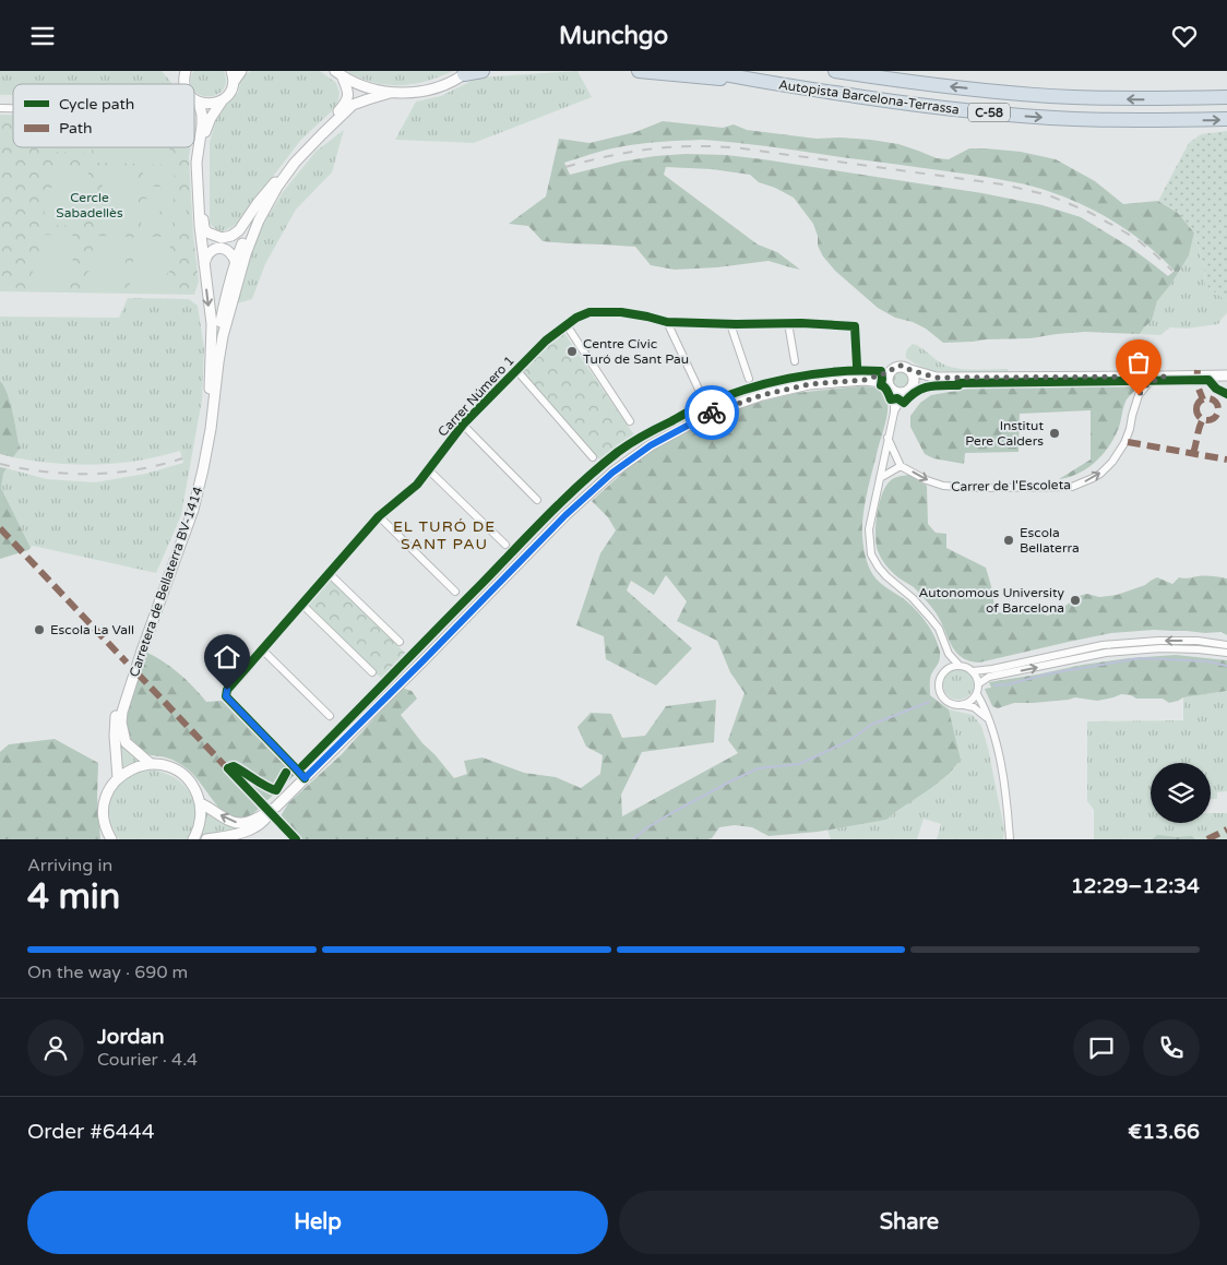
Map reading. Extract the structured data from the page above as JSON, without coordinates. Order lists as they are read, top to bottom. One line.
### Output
{"streets":{"highway":["Autopista Barcelona-Terrassa","C-58"],"street":["Carrer Número 1","Carrer de l'Escoleta","Carretera de Bellaterra BV-1414"]},"one_way":["Carrer de l'Escoleta"],"districts":["EL TURÓ DE SANT PAU"],"parks":["Cercle Sabadellès"],"places":["Centre Cívic Turó de Sant Pau","Institut Pere Calders","Escola Bellaterra","Autonomous University of Barcelona","Escola La Vall"],"legend":["Cycle path","Path"],"page":{"header":"Munchgo","heading":["4 min","Arriving in","12:29–12:34"],"panel":["Jordan","Courier · 4.4","Order #6444","€13.66"],"bar":"On the way · 690 m","buttons":["Help","Share"]}}
